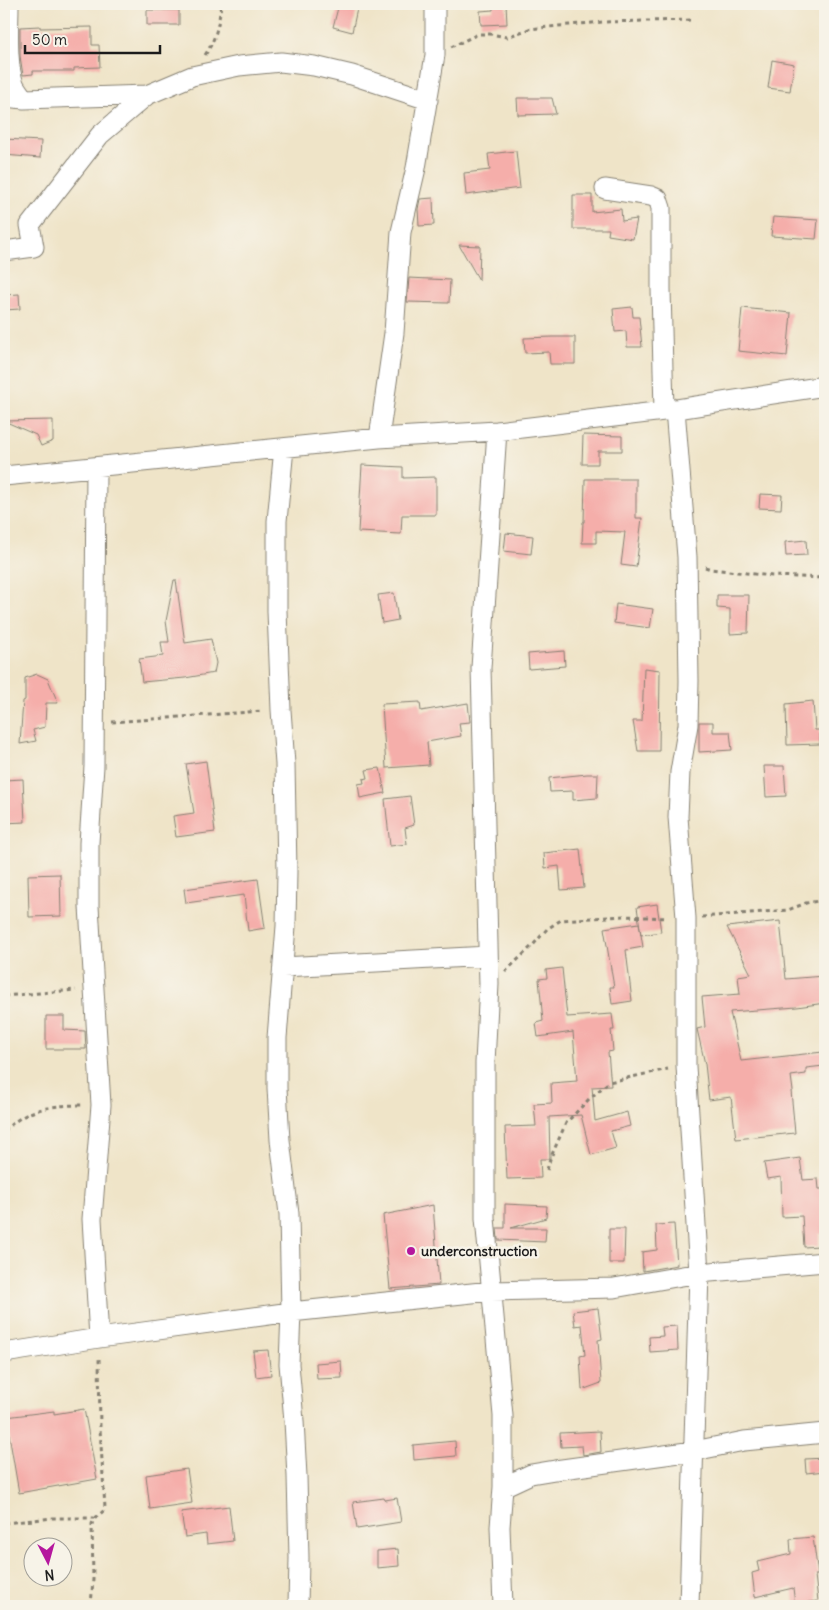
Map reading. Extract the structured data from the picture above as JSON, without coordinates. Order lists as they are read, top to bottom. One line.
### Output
{"places":["underconstruction"],"scale_bar":"50 m","north":"bottom"}
